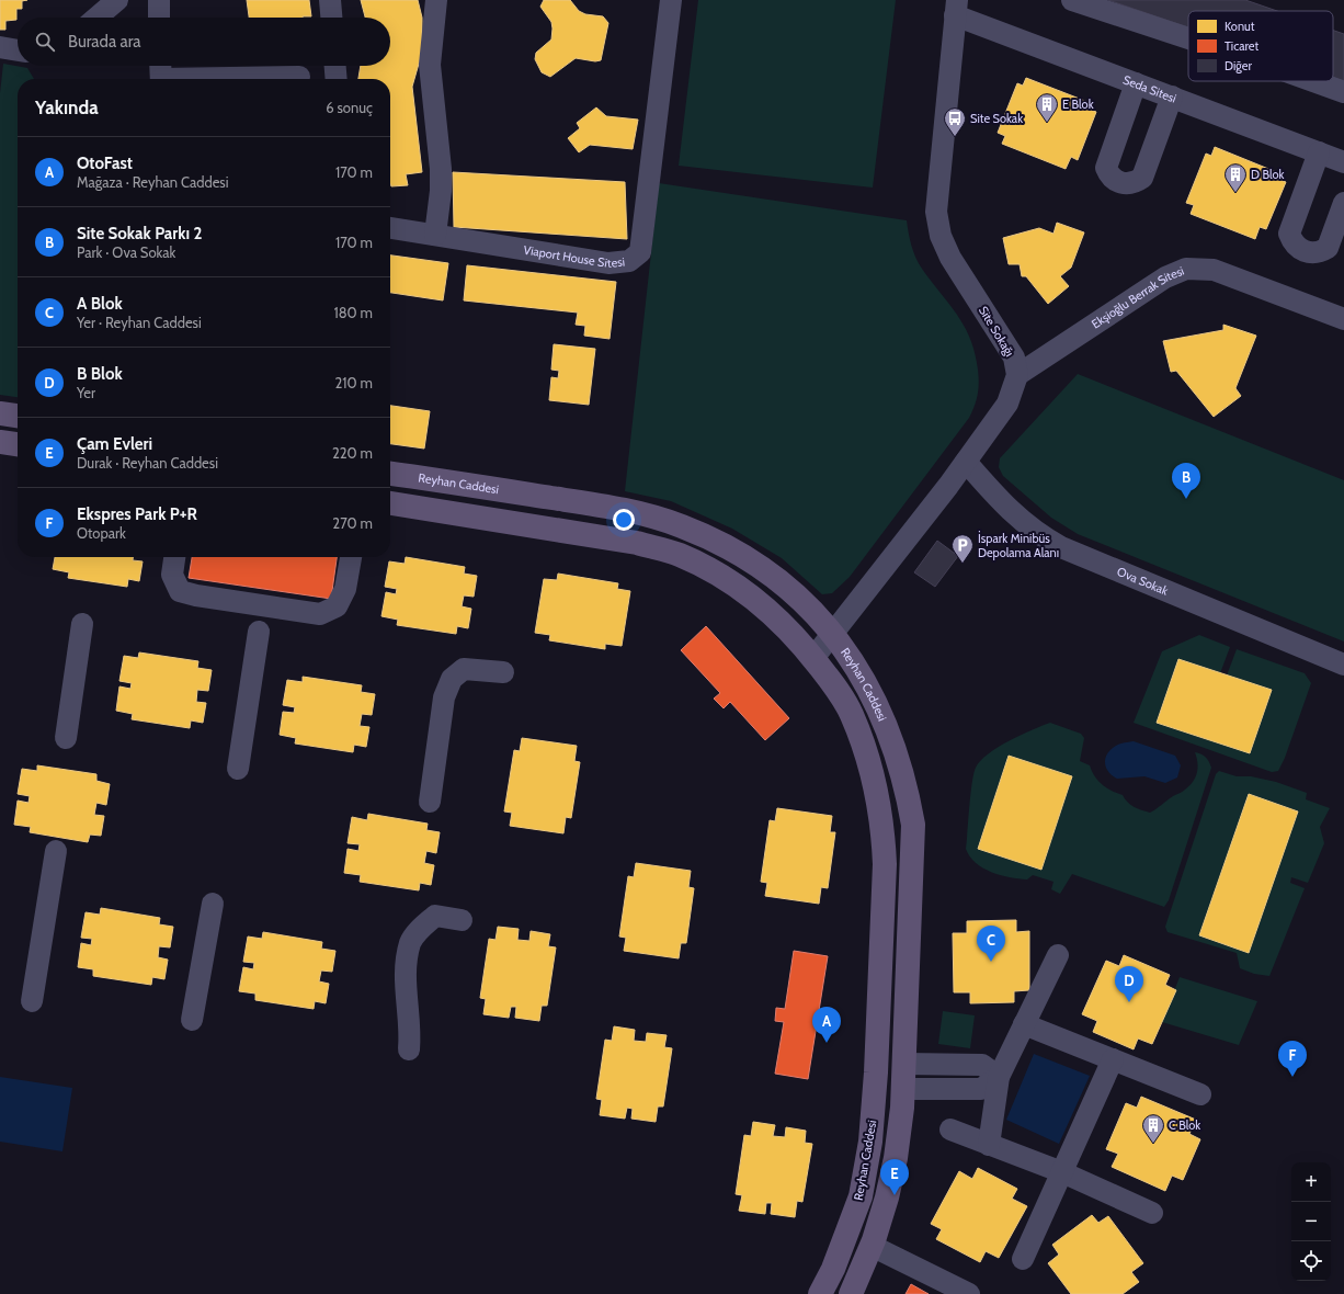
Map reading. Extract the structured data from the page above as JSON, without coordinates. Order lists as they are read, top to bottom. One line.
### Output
{"streets":{"main road":["Reyhan Caddesi"],"street":["Seda Sitesi","Viaport House Sitesi","Ekşioğlu Berrak Sitesi","Site Sokağı","Ova Sokak"]},"crossings":[["Seda Sitesi","Site Sokağı"],["Ekşioğlu Berrak Sitesi","Site Sokağı"]],"places":{"building":["E Blok","D Blok","C Blok"],"bus stop":["Site Sokak"],"parking":["İspark Minibüs Depolama Alanı"]},"legend":["Konut","Ticaret","Diğer"],"page":{"search":"Burada ara","heading":["Yakında","6 sonuç"],"list":[{"mark":"A","name":"OtoFast","note":"Mağaza · Reyhan Caddesi","value":"170 m"},{"mark":"B","name":"Site Sokak Parkı 2","note":"Park · Ova Sokak","value":"170 m"},{"mark":"C","name":"A Blok","note":"Yer · Reyhan Caddesi","value":"180 m"},{"mark":"D","name":"B Blok","note":"Yer","value":"210 m"},{"mark":"E","name":"Çam Evleri","note":"Durak · Reyhan Caddesi","value":"220 m"},{"mark":"F","name":"Ekspres Park P+R","note":"Otopark","value":"270 m"}],"pins":["B","C","D","A","F","E"],"map_buttons":["+","−"]}}
